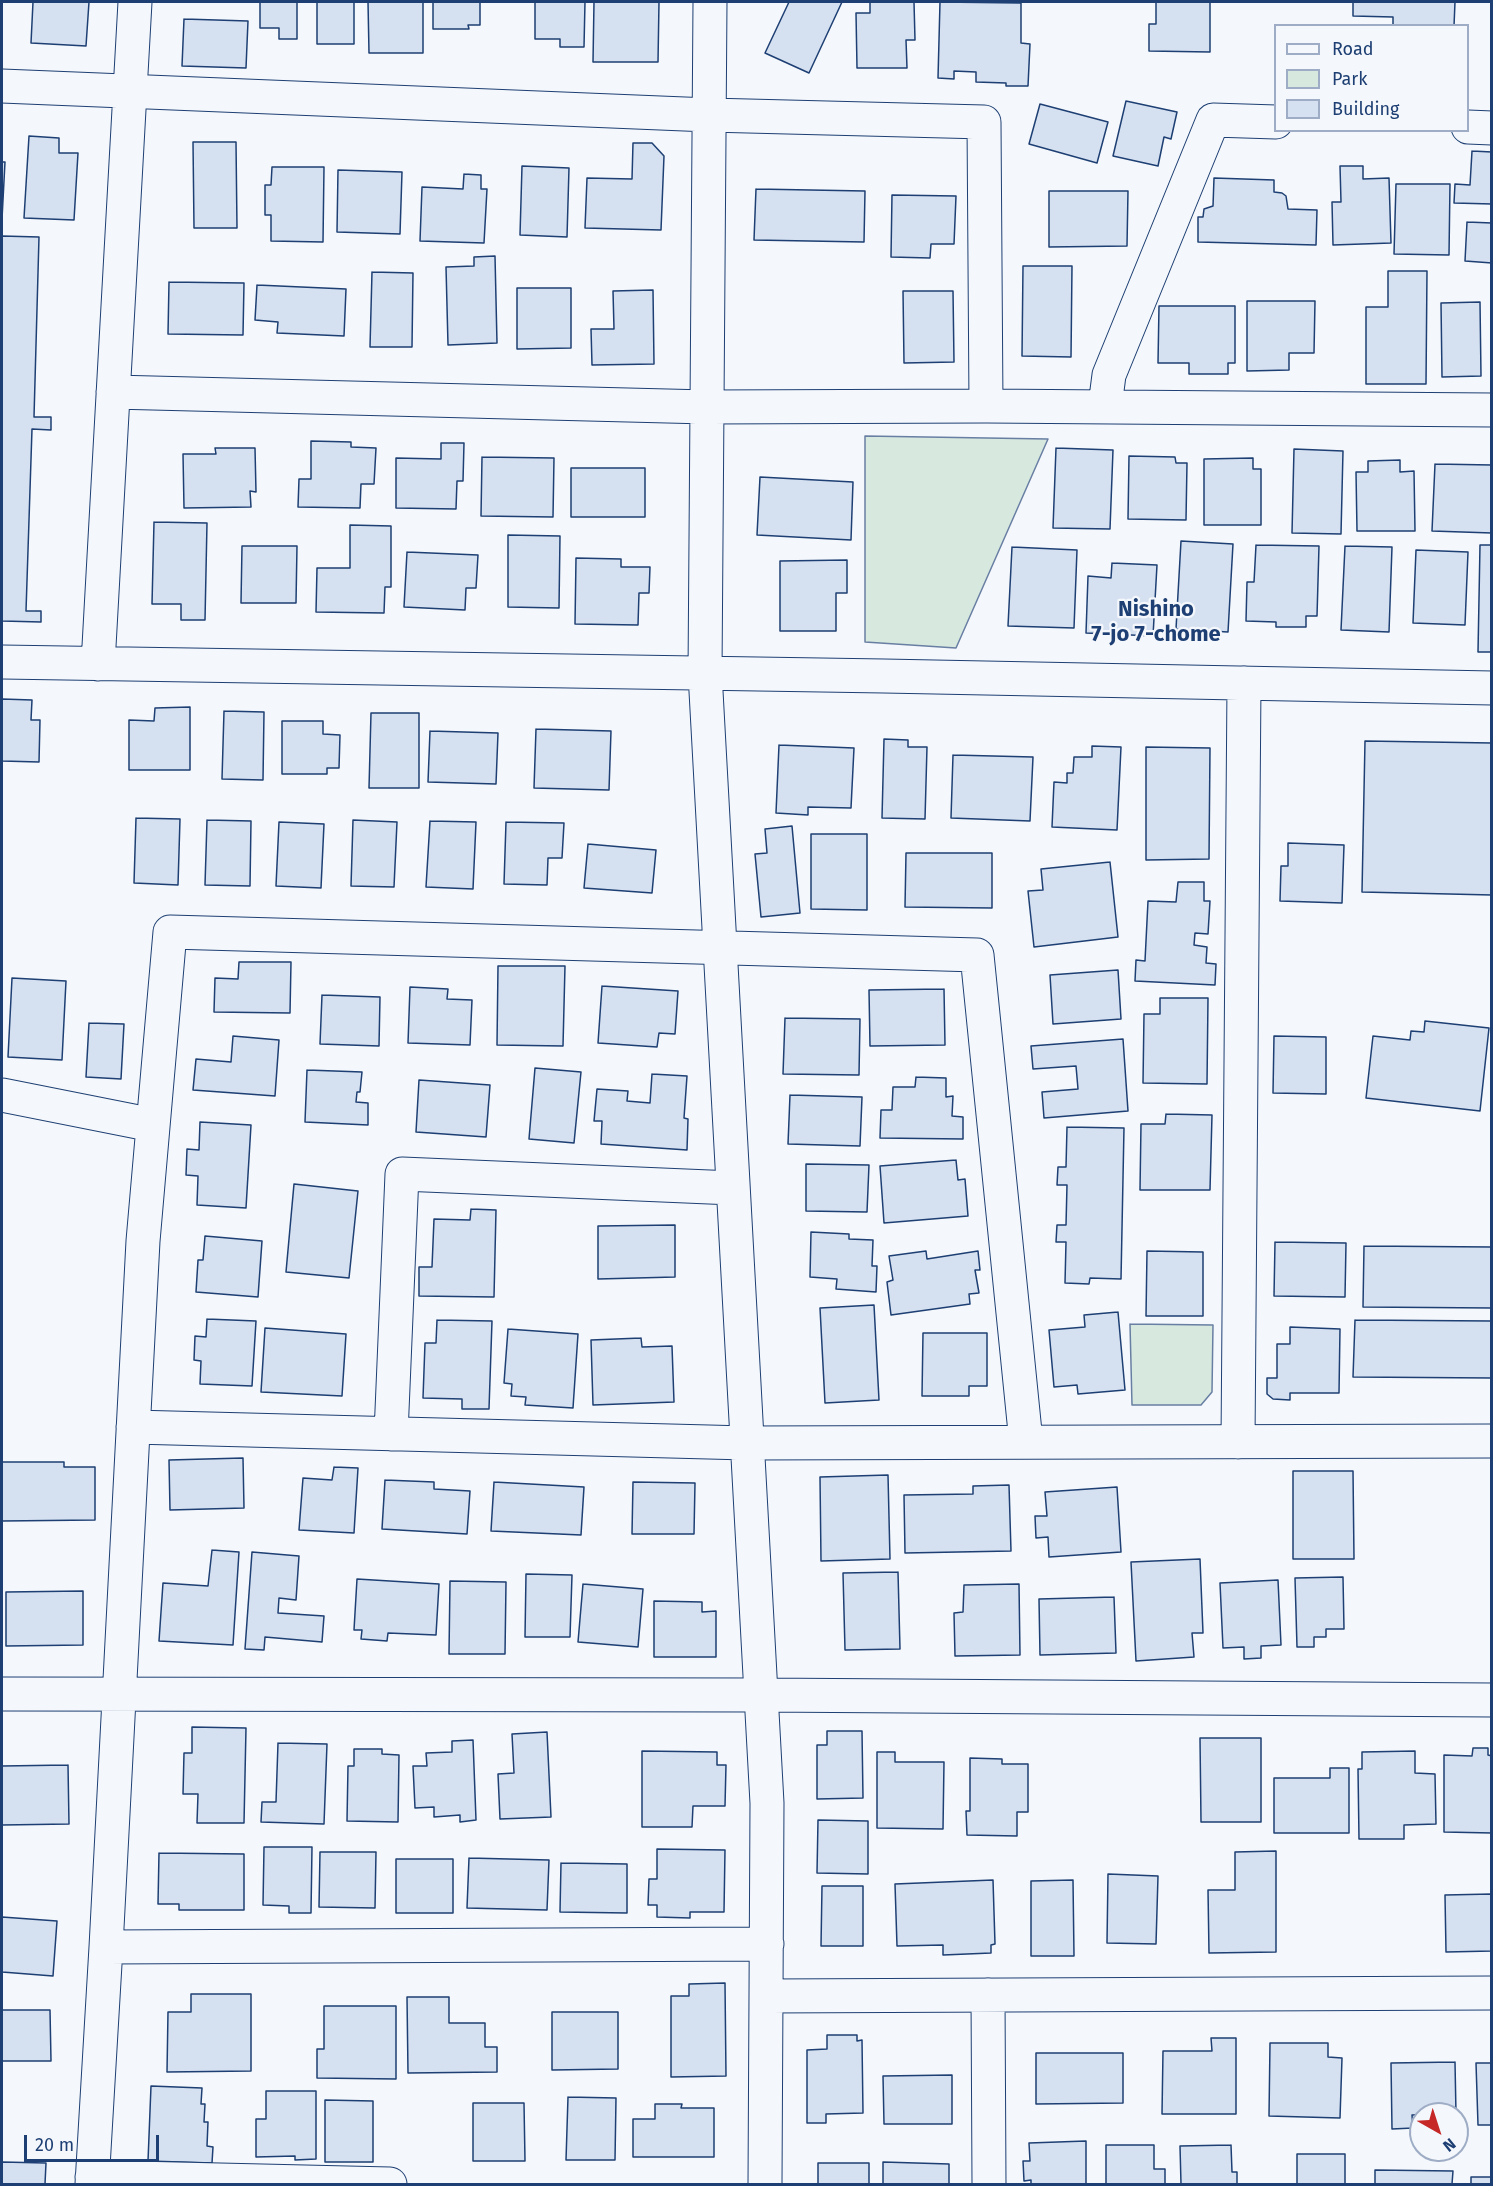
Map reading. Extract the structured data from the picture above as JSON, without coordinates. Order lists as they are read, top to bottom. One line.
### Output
{"districts":["Nishino 7-jo 7-chome"],"legend":["Road","Park","Building"],"scale_bar":"20 m","north":"bottom right"}
